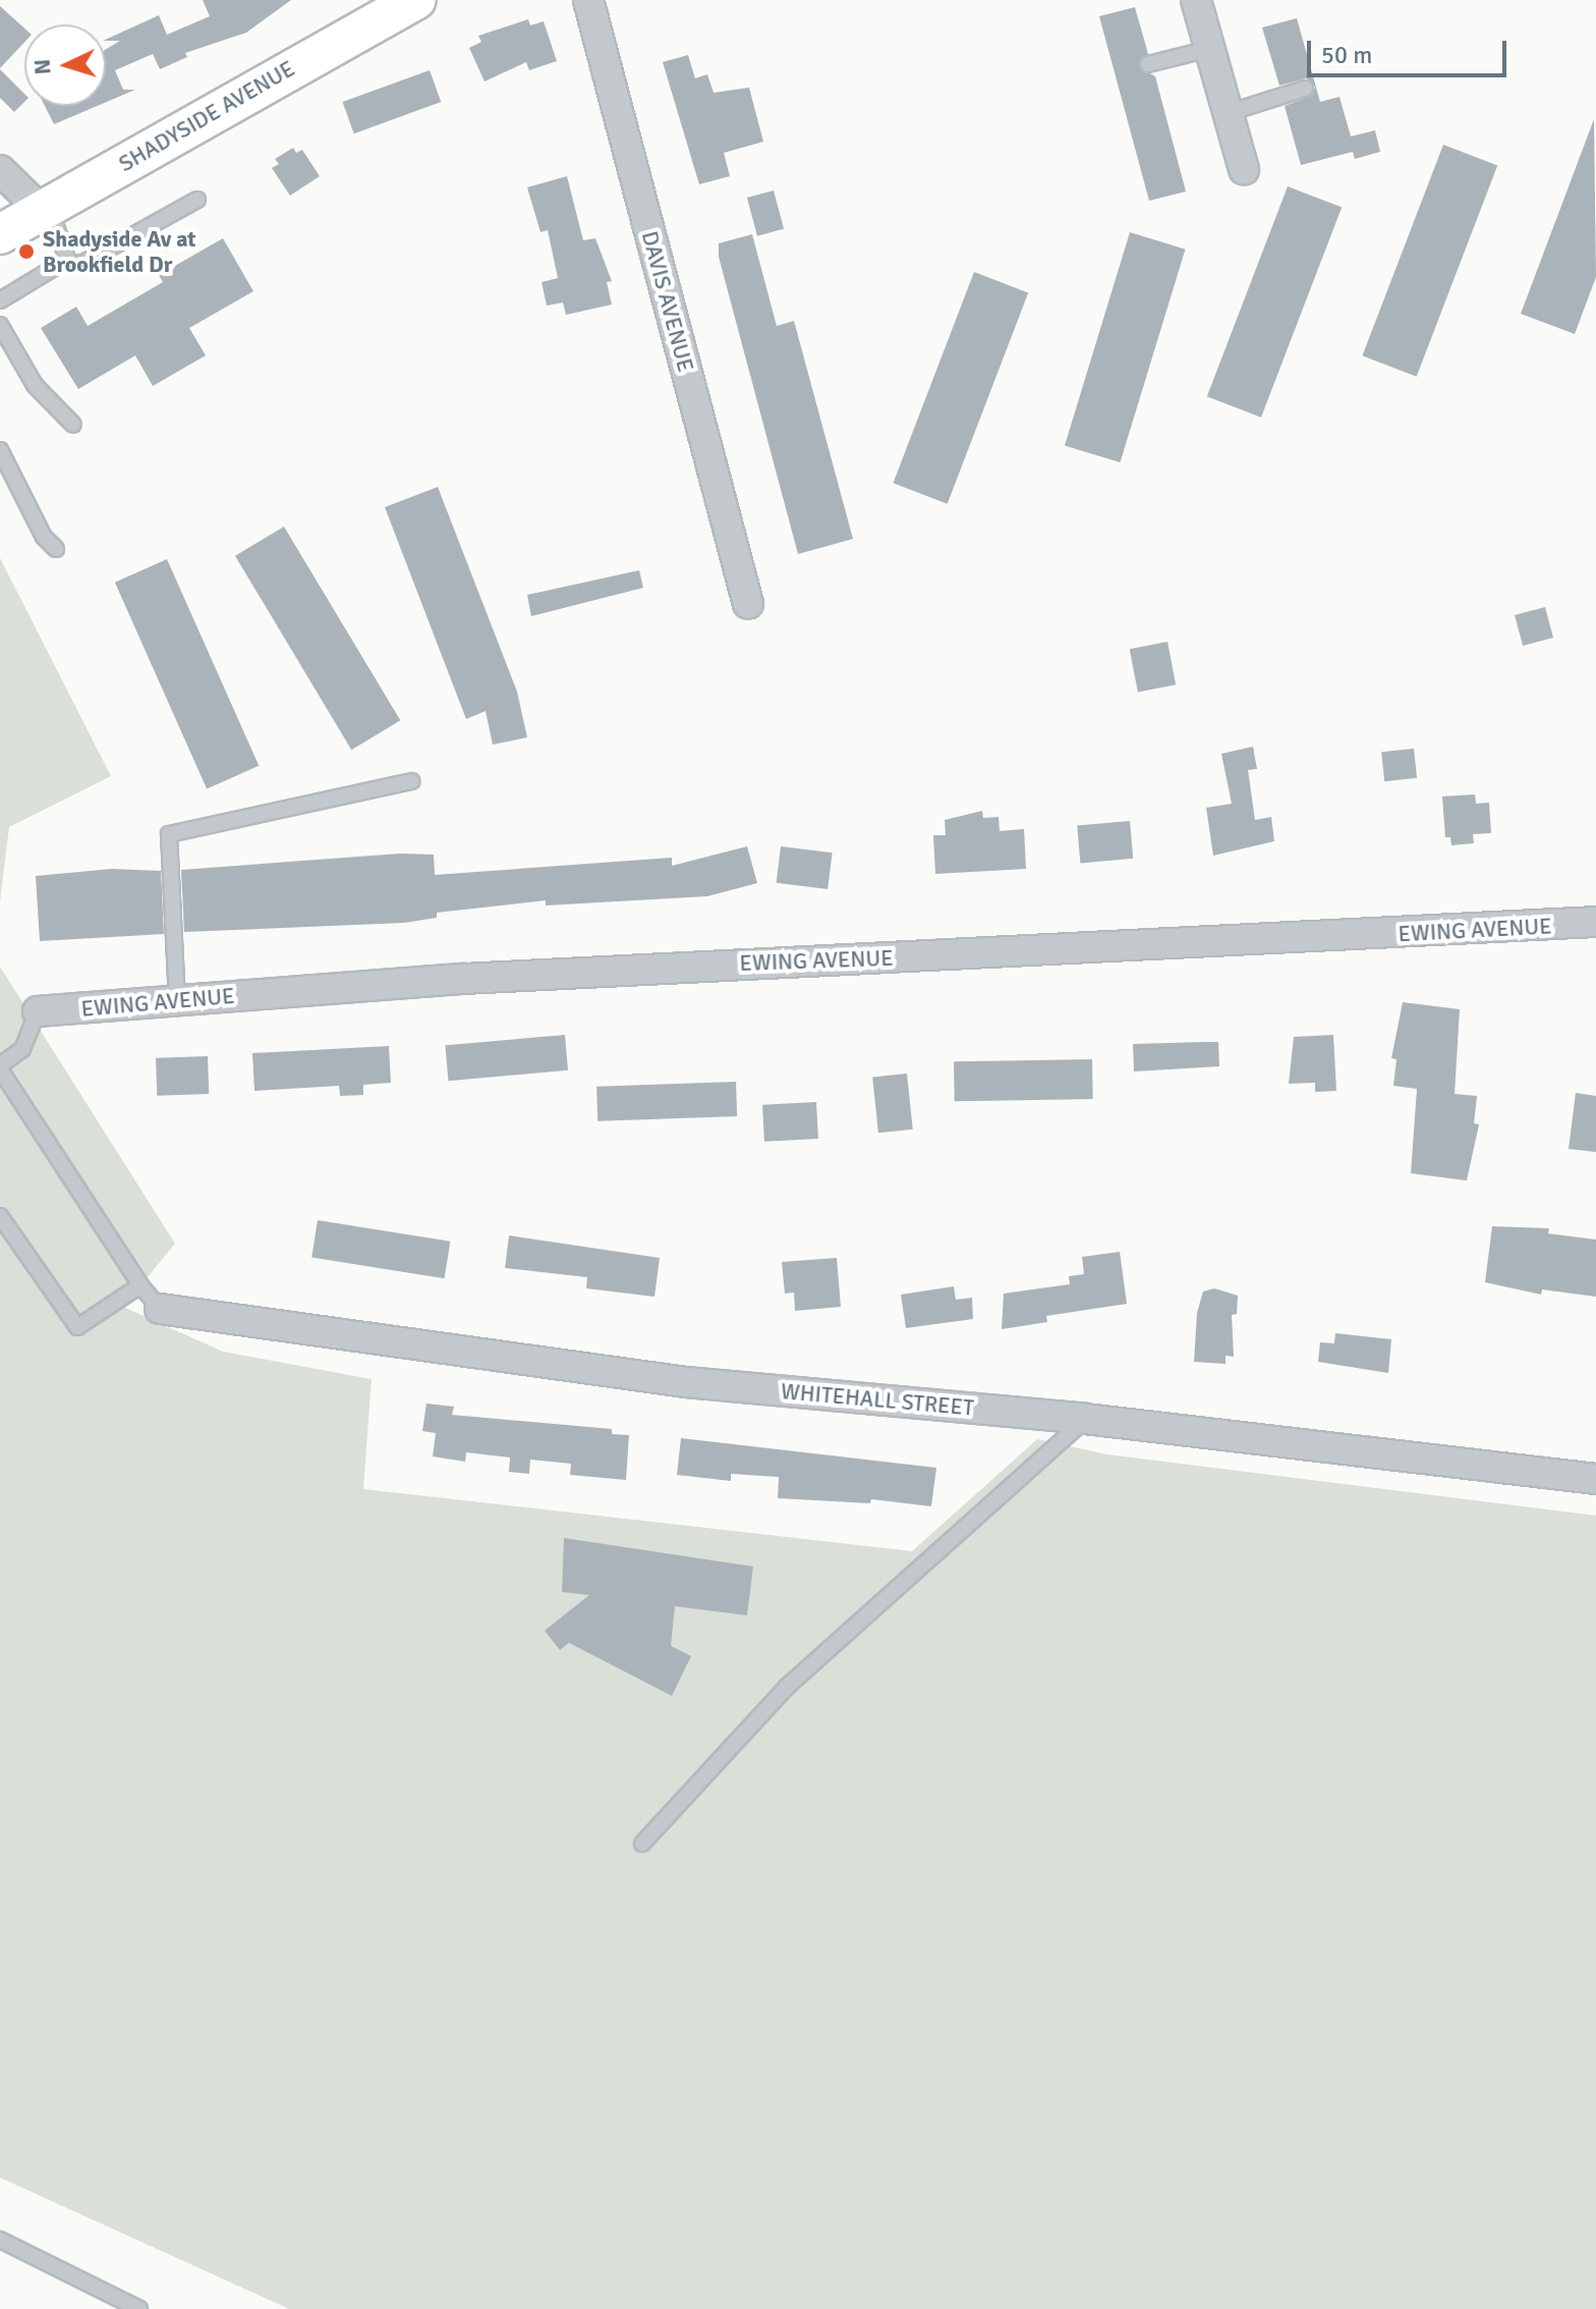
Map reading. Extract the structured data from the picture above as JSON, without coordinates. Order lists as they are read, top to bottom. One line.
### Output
{"streets":{"street":["SHADYSIDE AVENUE","DAVIS AVENUE","EWING AVENUE","WHITEHALL STREET"]},"places":["Shadyside Av at Brookfield Dr"],"scale_bar":"50 m","north":"left"}
